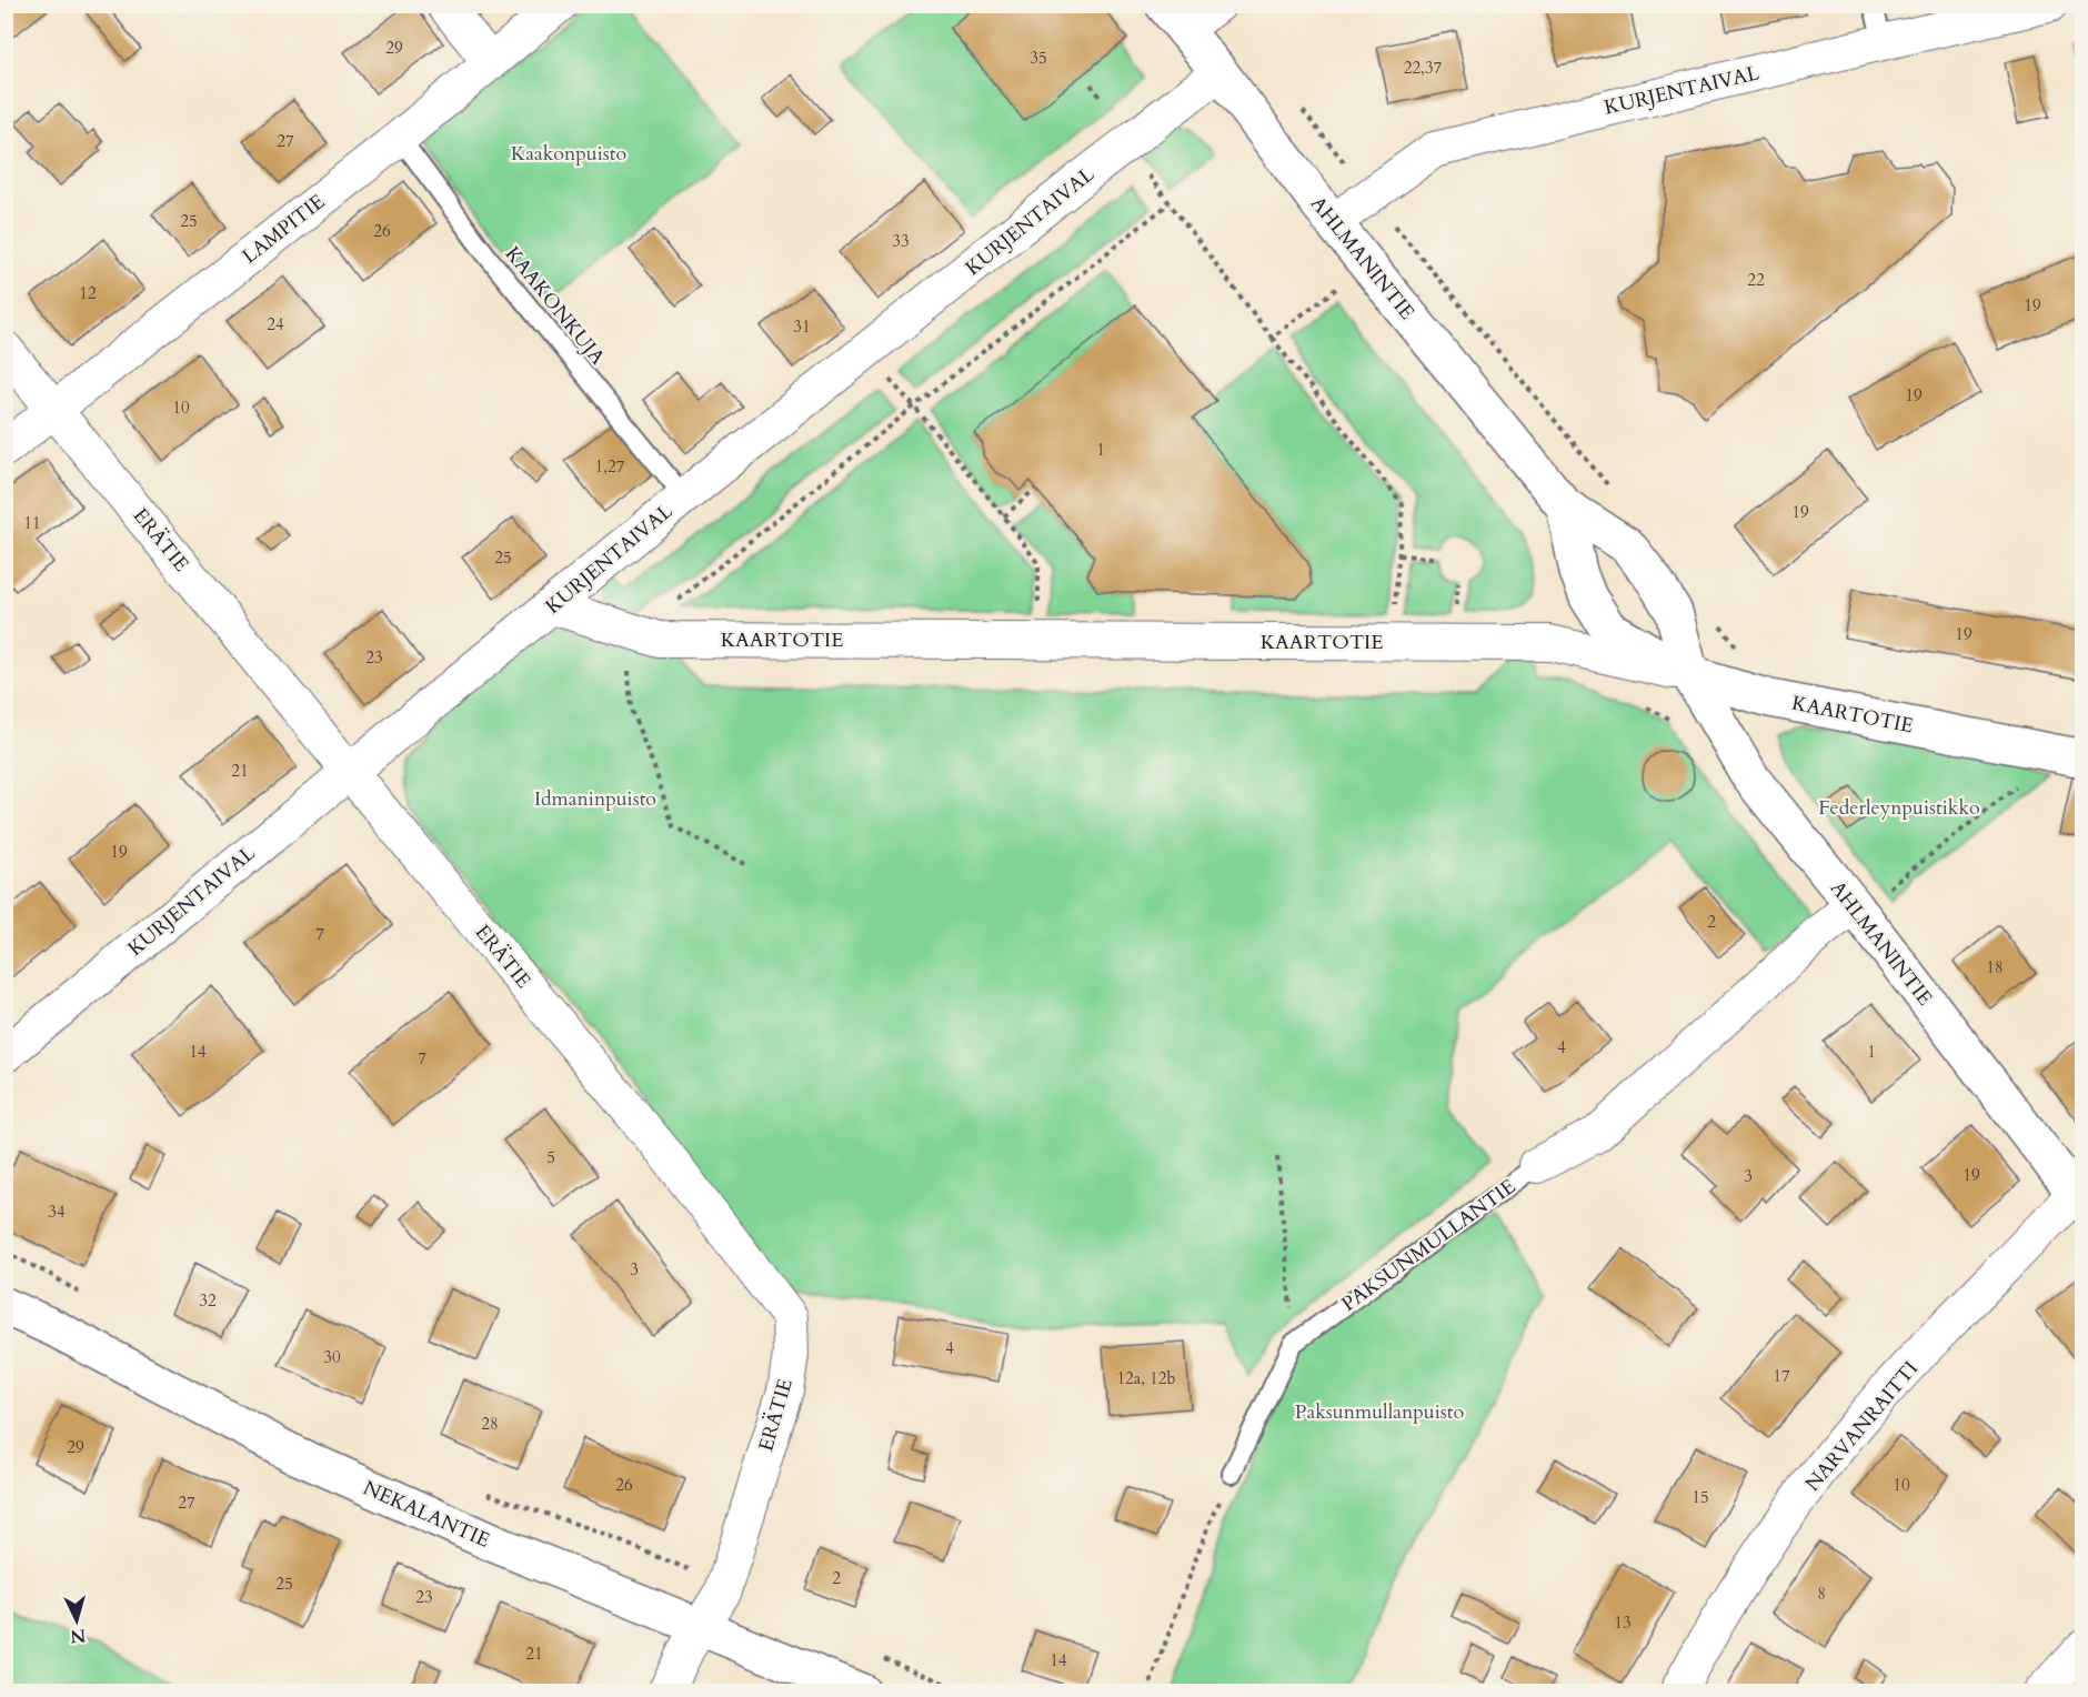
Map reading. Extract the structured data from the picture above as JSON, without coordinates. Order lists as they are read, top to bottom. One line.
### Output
{"streets":{"street":["KURJENTAIVAL","LAMPITIE","AHLMANINTIE","ERÄTIE","KAARTOTIE","PAKSUNMULLANTIE","NARVANRAITTI","NEKALANTIE"],"lane":["KAAKONKUJA"]},"crossings":[["KURJENTAIVAL","AHLMANINTIE"],["KURJENTAIVAL","KAAKONKUJA"],["KURJENTAIVAL","ERÄTIE"],["KURJENTAIVAL","KAARTOTIE"],["LAMPITIE","KAAKONKUJA"],["LAMPITIE","ERÄTIE"],["AHLMANINTIE","KAARTOTIE"],["AHLMANINTIE","PAKSUNMULLANTIE"],["AHLMANINTIE","NARVANRAITTI"],["ERÄTIE","NEKALANTIE"]],"parks":["Kaakonpuisto","Idmaninpuisto","Federleynpuistikko","Paksunmullanpuisto"],"house_numbers":["29","35","22,37","27","25","26","33","22","12","19","24","31","19","10","1","1,27","19","11","25","19","23","21","19","2","7","18","4","14","1","7","5","19","3","34","3","32","4","30","17","12a, 12b","28","29","26","10","15","27","2","25","8","23","13","21","14"],"north":"bottom"}
